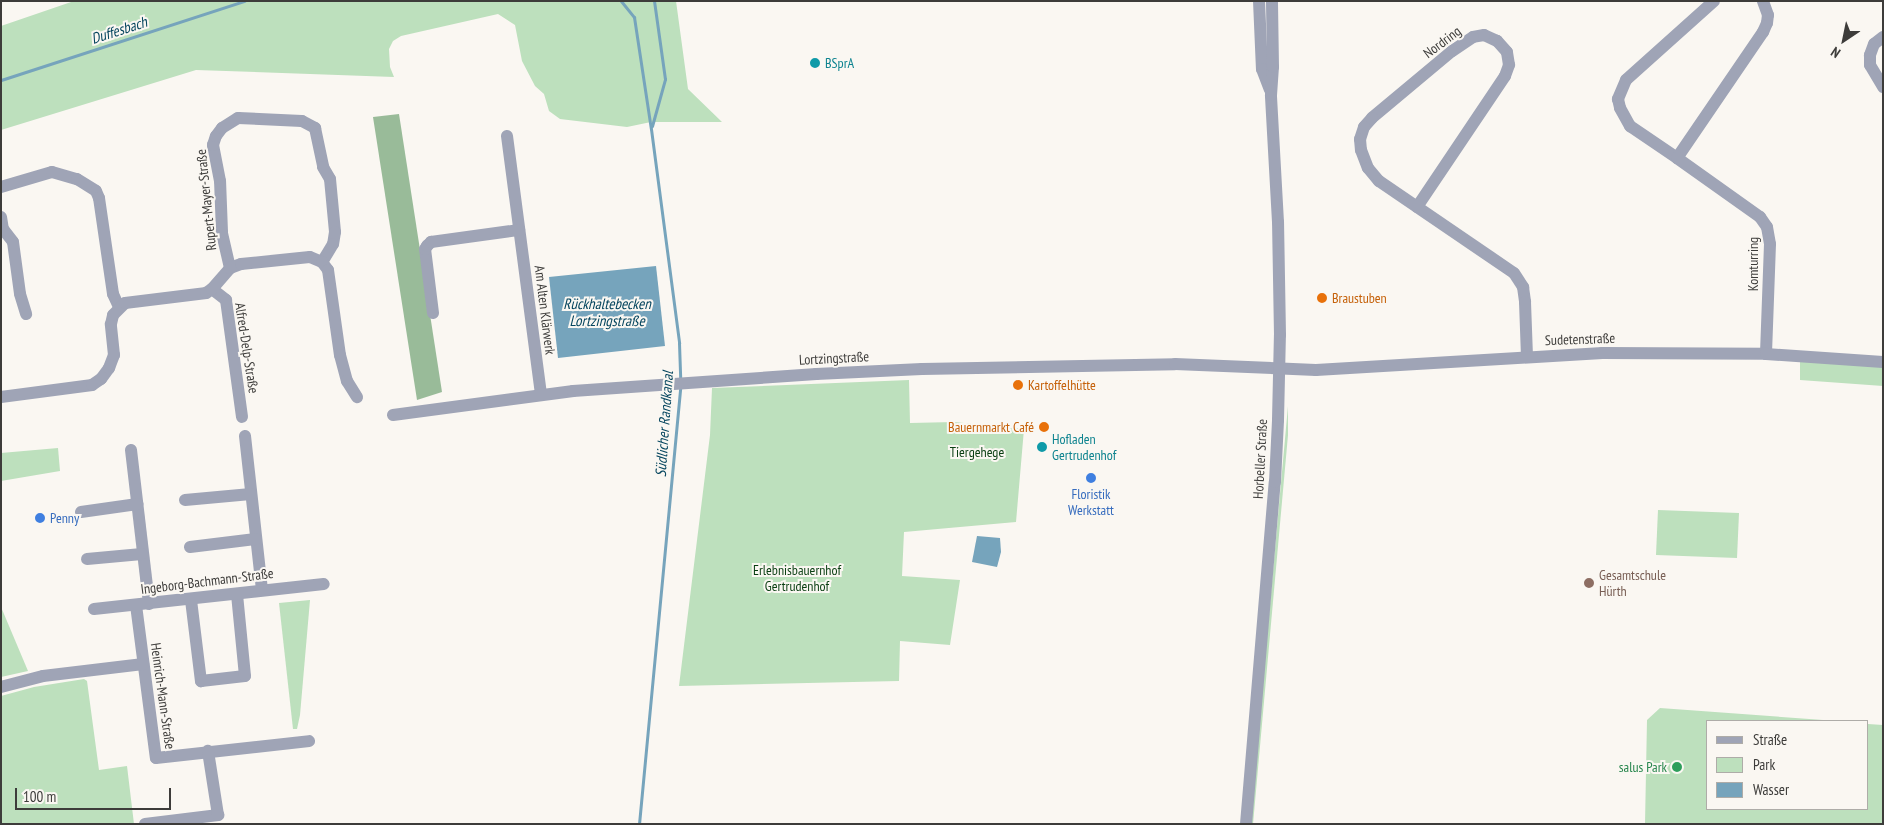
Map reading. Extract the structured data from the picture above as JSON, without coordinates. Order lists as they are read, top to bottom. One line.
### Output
{"streets":{"street":["Nordring","Rupert-Mayer-Straße","Komturring","Am Alten Klärwerk","Sudetenstraße","Alfred-Delp-Straße","Lortzingstraße","Horbeller Straße","Ingeborg-Bachmann-Straße","Heinrich-Mann-Straße"]},"crossings":[["Nordring","Sudetenstraße"],["Komturring","Sudetenstraße"],["Am Alten Klärwerk","Lortzingstraße"],["Sudetenstraße","Lortzingstraße"],["Sudetenstraße","Horbeller Straße"],["Lortzingstraße","Horbeller Straße"],["Ingeborg-Bachmann-Straße","Heinrich-Mann-Straße"]],"water":["Duffesbach","Rückhaltebecken Lortzingstraße","Südlicher Randkanal"],"parks":["Tiergehege","Erlebnisbauernhof Gertrudenhof"],"places":["BSprA","Braustuben","Kartoffelhütte","Bauernmarkt Café","Hofladen Gertrudenhof","Floristik Werkstatt","Penny","Gesamtschule Hürth","salus Park"],"legend":["Straße","Park","Wasser"],"scale_bar":"100 m","north":"bottom left"}
